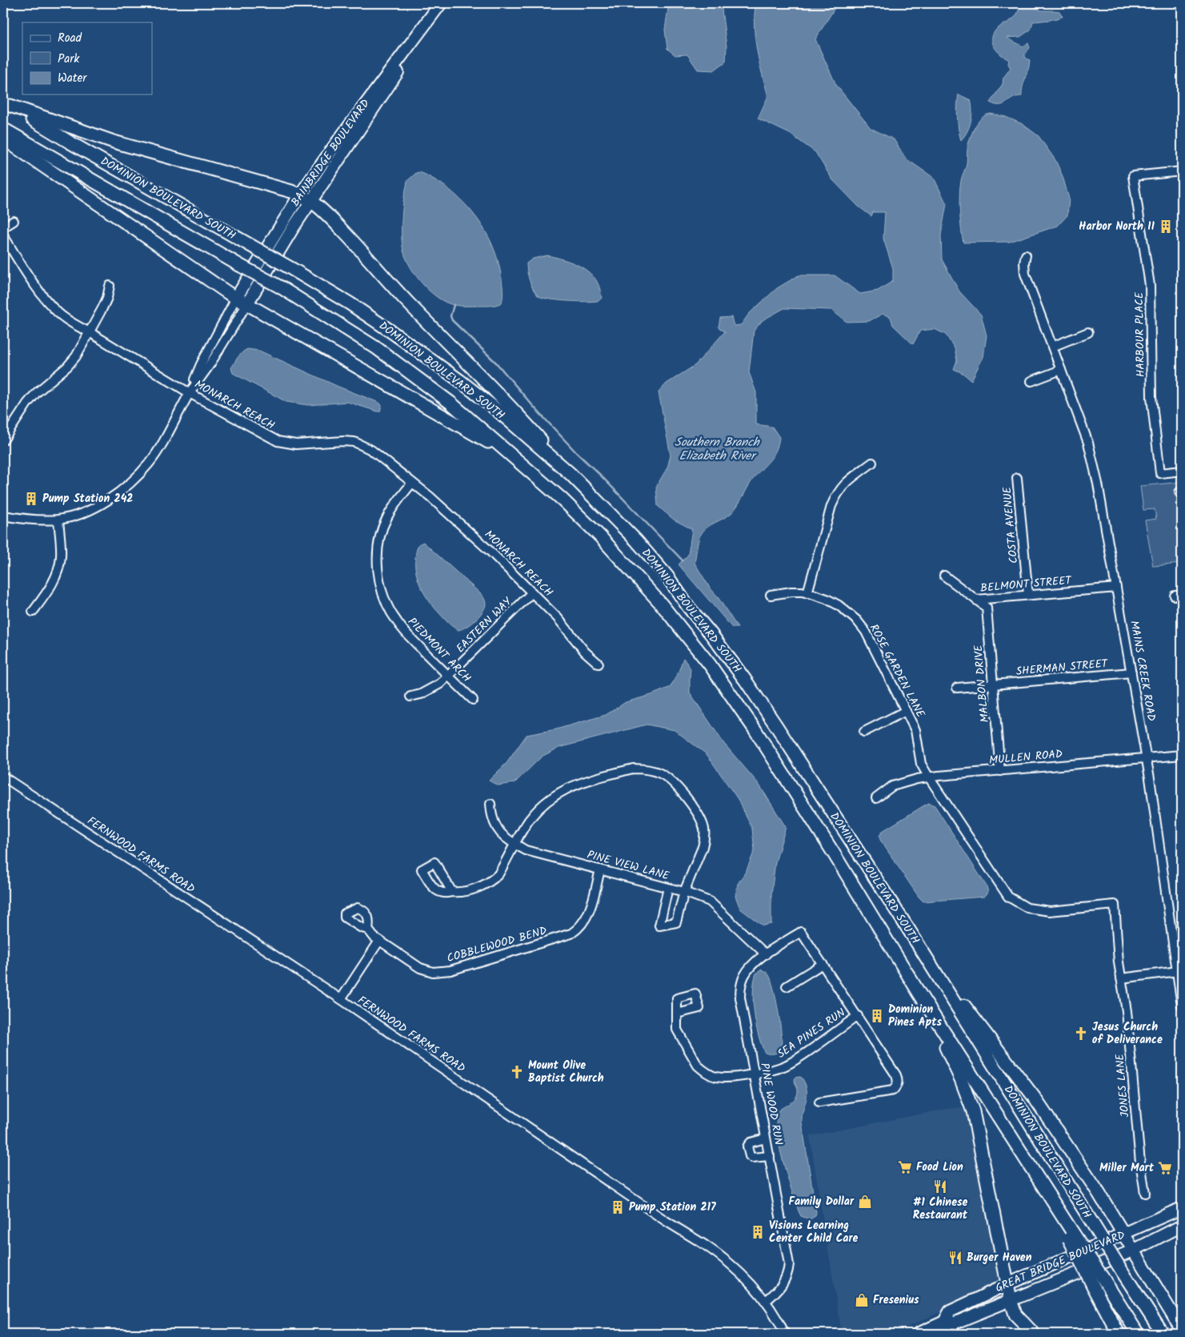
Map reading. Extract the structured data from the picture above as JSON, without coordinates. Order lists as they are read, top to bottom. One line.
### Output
{"streets":{"highway":["DOMINION BOULEVARD SOUTH"],"main road":["BAINBRIDGE BOULEVARD","GREAT BRIDGE BOULEVARD"],"street":["HARBOUR PLACE","MONARCH REACH","COSTA AVENUE","BELMONT STREET","EASTERN WAY","PIEDMONT ARCH","SHERMAN STREET","ROSE GARDEN LANE","MAINS CREEK ROAD","MALBON DRIVE","MULLEN ROAD","FERNWOOD FARMS ROAD","PINE VIEW LANE","COBBLEWOOD BEND","SEA PINES RUN","JONES LANE","PINE WOOD RUN"]},"crossings":[["MONARCH REACH","EASTERN WAY"],["MONARCH REACH","PIEDMONT ARCH"],["COSTA AVENUE","BELMONT STREET"],["BELMONT STREET","MAINS CREEK ROAD"],["BELMONT STREET","MALBON DRIVE"],["EASTERN WAY","PIEDMONT ARCH"],["SHERMAN STREET","MAINS CREEK ROAD"],["SHERMAN STREET","MALBON DRIVE"],["ROSE GARDEN LANE","MULLEN ROAD"],["ROSE GARDEN LANE","JONES LANE"],["MAINS CREEK ROAD","MULLEN ROAD"],["MALBON DRIVE","MULLEN ROAD"],["FERNWOOD FARMS ROAD","PINE WOOD RUN"],["PINE VIEW LANE","COBBLEWOOD BEND"],["PINE VIEW LANE","PINE WOOD RUN"],["SEA PINES RUN","PINE WOOD RUN"]],"water":["Southern Branch Elizabeth River"],"places":{"building":["Harbor North II","Pump Station 242","Dominion Pines Apts","Pump Station 217","Visions Learning Center Child Care"],"church":["Jesus Church of Deliverance","Mount Olive Baptist Church"],"supermarket":["Food Lion","Miller Mart"],"restaurant":["#1 Chinese Restaurant","Burger Haven"],"shop":["Family Dollar","Fresenius"]},"legend":["Road","Park","Water"]}
